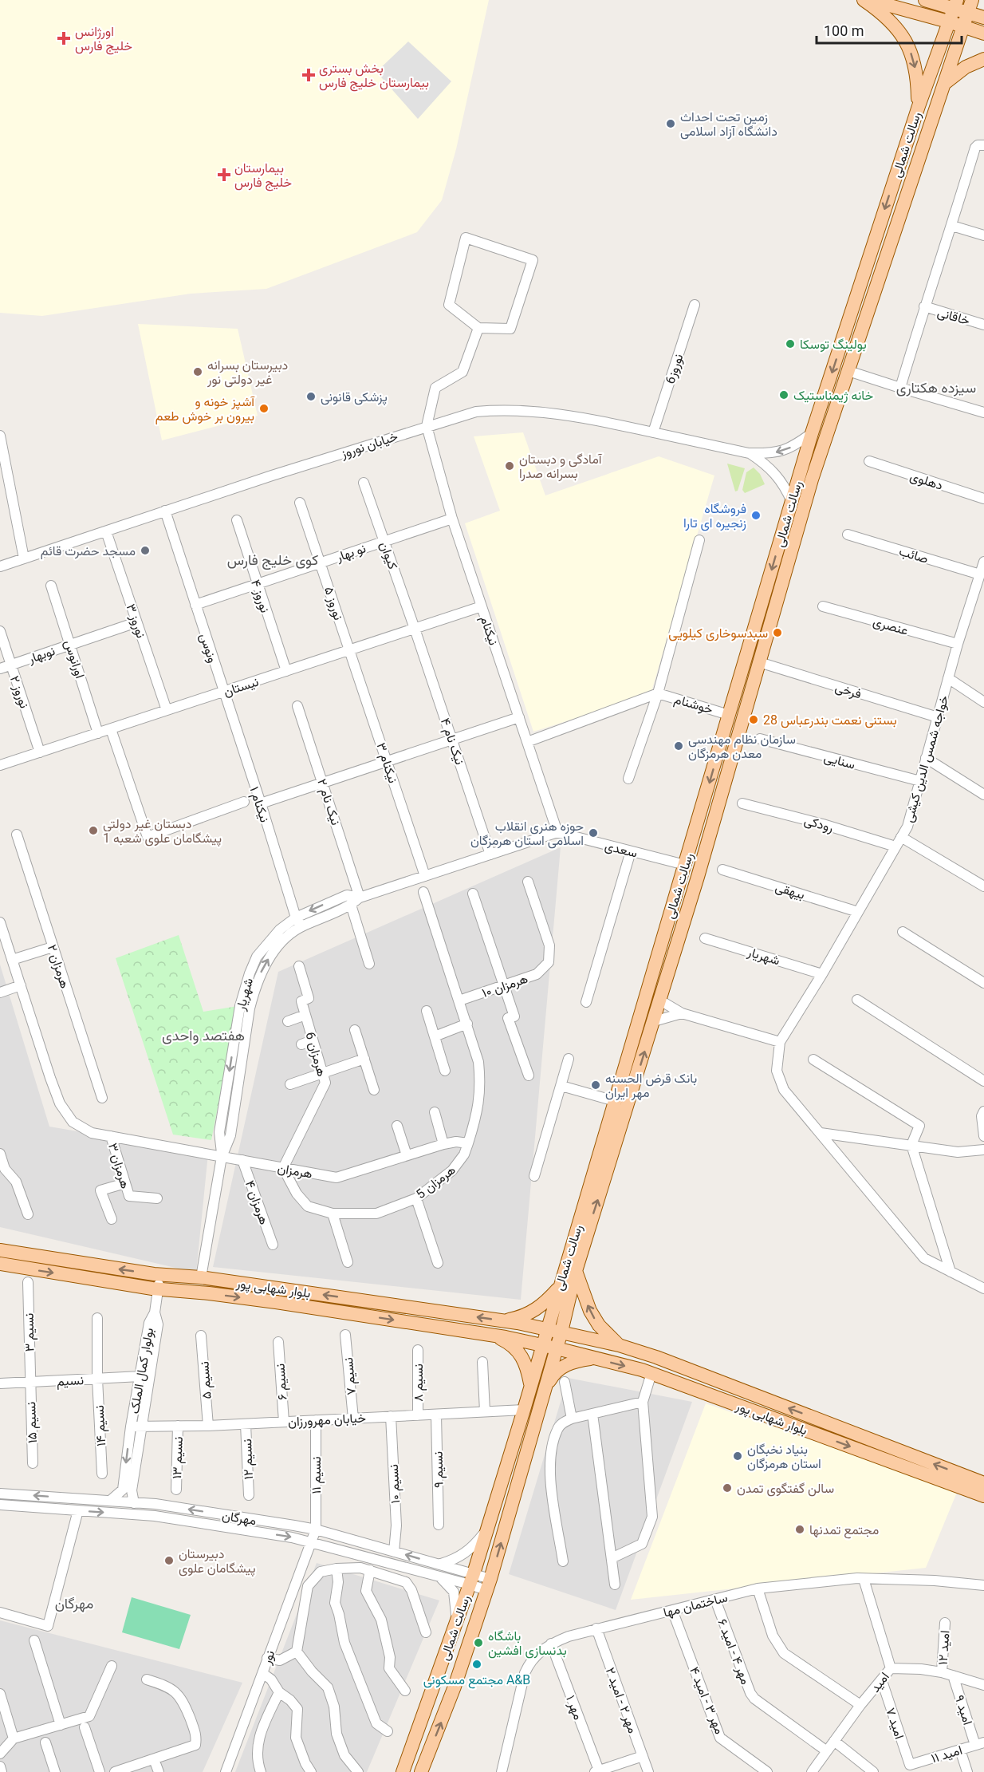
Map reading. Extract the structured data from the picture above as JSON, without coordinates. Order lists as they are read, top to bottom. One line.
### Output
{"streets":{"main road":["رسالت شمالی","بلوار شهابی پور"],"street":["خاقانی","نوروز6","خیابان نوروز","دهلوی","نو بهار","صائب","کیوان","نوروز ۴","نوروز ۵","نوروز ۳","عنصری","نیکنام","ونوس","نوبهار","اورانوس","نیستان","فرخی","نوروز ۲","خوشنام","نیک نام ۴","خواجه شمس الدين كيشی","سنایی","نیکنام ۳","نیک نام ۲","نیکنام ۱","رودکی","سعدی","بیهقی","شهریار","هرمزان ۲","هرمزان ۱۰","هرمزان 6","هرمزان ۳","هرمزان","هرمزان 5","هرمزان ۴","نسیم ۳","بولوار کمال الملک","نسیم ۷","نسیم","نسیم ۵","نسیم ۶","نسیم ۸","خیابان مهرورزان","نسیم ۱۵","نسیم ۱۴","نسیم ۱۳","نسیم ۱۲","نسیم ۹","نسیم ۱۱","نسیم ۱۰","مهرگان","ساختمان مها","امید ۱۲","مهر ۴ - امید ۶","نور","امید","مهر ۲ - امید ۲","مهر ۳ - امید ۴","مهر ۱","امید ۹","امید ۷","امید ۱۱"]},"crossings":[["رسالت شمالی","خیابان نوروز"],["رسالت شمالی","فرخی"],["رسالت شمالی","خوشنام"],["رسالت شمالی","سعدی"],["رسالت شمالی","بلوار شهابی پور"],["رسالت شمالی","خیابان مهرورزان"],["رسالت شمالی","مهرگان"],["نوروز6","خیابان نوروز"],["خیابان نوروز","نوروز ۳"],["خیابان نوروز","نیکنام"],["نو بهار","کیوان"],["نو بهار","نوروز ۴"],["نو بهار","نوروز ۵"],["نو بهار","نیکنام"],["نو بهار","ونوس"],["صائب","خواجه شمس الدين كيشی"],["کیوان","نیستان"],["کیوان","نیک نام ۴"],["نوروز ۴","نیستان"],["نوروز ۵","نیستان"],["نوروز ۵","نیکنام ۳"],["نوروز ۳","نوبهار"],["نوروز ۳","نیستان"],["عنصری","خواجه شمس الدين كيشی"],["نیکنام","نیستان"],["نیکنام","سعدی"],["نیکنام","شهریار"],["ونوس","نیستان"],["ونوس","نیکنام ۱"],["نوبهار","اورانوس"],["نوبهار","نوروز ۲"],["اورانوس","نیستان"],["نیستان","نوروز ۲"],["نیستان","نیک نام ۴"],["نیستان","نیکنام ۳"],["نیستان","نیکنام ۱"],["فرخی","خواجه شمس الدين كيشی"],["نیک نام ۴","شهریار"],["خواجه شمس الدين كيشی","سنایی"],["خواجه شمس الدين كيشی","رودکی"],["خواجه شمس الدين كيشی","بیهقی"],["خواجه شمس الدين كيشی","شهریار"],["نیکنام ۳","شهریار"],["نیک نام ۲","شهریار"],["نیکنام ۱","شهریار"],["سعدی","شهریار"],["شهریار","هرمزان"],["شهریار","بلوار شهابی پور"],["هرمزان 6","هرمزان"],["هرمزان 6","هرمزان 5"],["هرمزان ۳","هرمزان"],["هرمزان","هرمزان 5"],["هرمزان","هرمزان ۴"],["نسیم ۳","نسیم"],["نسیم ۳","نسیم ۱۵"],["بولوار کمال الملک","نسیم"],["بولوار کمال الملک","خیابان مهرورزان"],["بولوار کمال الملک","مهرگان"],["نسیم ۷","خیابان مهرورزان"],["نسیم","نسیم ۱۵"],["نسیم","نسیم ۱۴"],["نسیم ۵","خیابان مهرورزان"],["نسیم ۶","خیابان مهرورزان"],["نسیم ۸","خیابان مهرورزان"],["خیابان مهرورزان","نسیم ۱۳"],["خیابان مهرورزان","نسیم ۱۲"],["خیابان مهرورزان","نسیم ۹"],["خیابان مهرورزان","نسیم ۱۱"],["خیابان مهرورزان","نسیم ۱۰"],["نسیم ۱۱","مهرگان"],["نسیم ۱۱","نور"],["نسیم ۱۰","مهرگان"],["مهرگان","نور"],["ساختمان مها","مهر ۴ - امید ۶"],["ساختمان مها","مهر ۲ - امید ۲"],["ساختمان مها","مهر ۳ - امید ۴"],["ساختمان مها","مهر ۱"],["امید ۱۲","امید"],["مهر ۴ - امید ۶","امید"],["امید","امید ۹"],["امید","امید ۷"],["امید ۹","امید ۱۱"],["امید ۷","امید ۱۱"]],"districts":["سیزده هکتاری","کوی خلیج فارس","هفتصد واحدی","مهرگان"],"places":{"health":["اورژانس خلیج فارس","بخش بستری بیمارستان خلیج فارس","بیمارستان خلیج فارس"],"other":["زمین تحت احداث دانشگاه آزاد اسلامی","بولینگ توسکا","دبیرستان بسرانه غیر دولتی نور","خانه ژیمناستیک","پزشکی قانونی","آشپز خونه و بیرون بر خوش طعم","آمادگی و دبستان بسرانه صدرا","فروشگاه زنجیره ای تارا","مسجد حضرت قائم","سبدسوخاری کیلویی","بستنی نعمت بندرعباس 28","سازمان نظام مهندسی معدن هرمزگان","دبستان غیر دولتی پیشگامان علوی شعبه 1","حوزه هنری انقلاب اسلامی استان هرمزگان","بانک قرض الحسنه مهر ایران","بنیاد نخبگان استان هرمزگان","سالن گفتگوی تمدن","مجتمع تمدنها","دبیرستان پیشگامان علوی","باشگاه بدنسازی افشین","مجتمع مسکونی A&B"]},"scale_bar":"100 m"}
